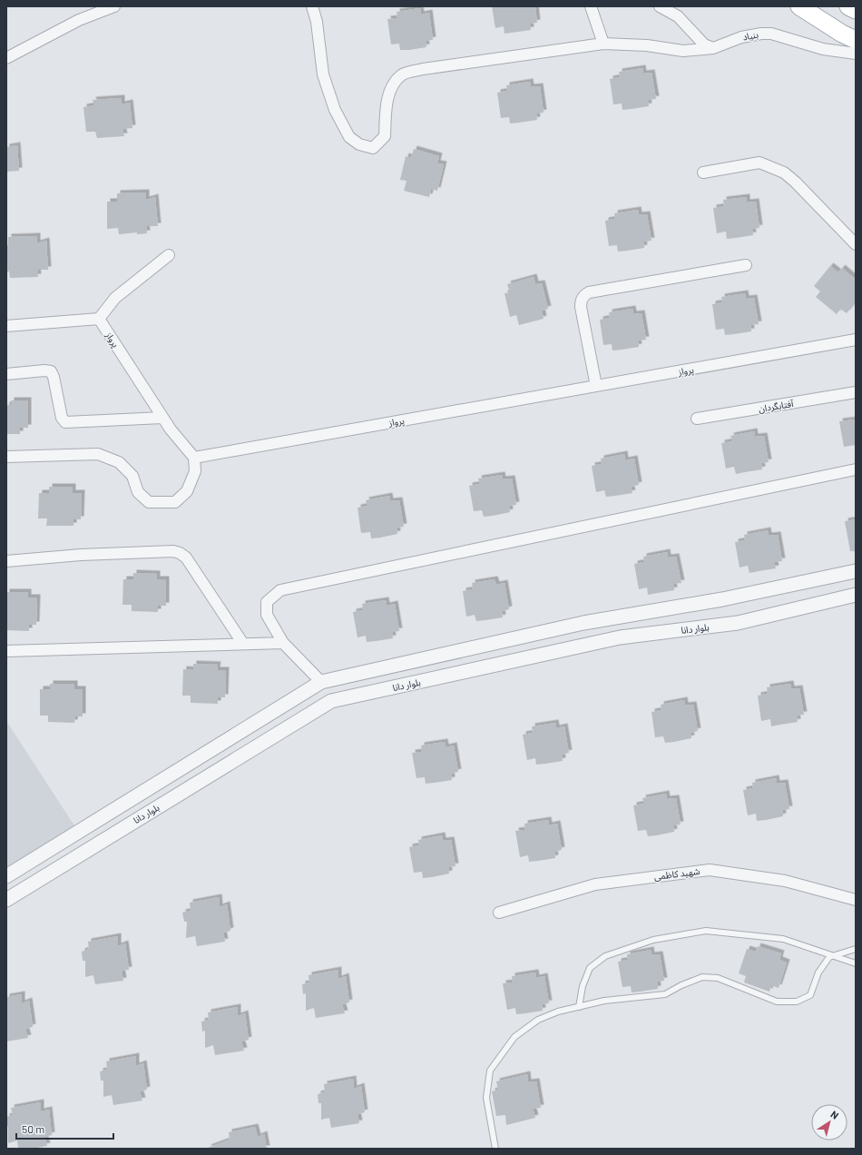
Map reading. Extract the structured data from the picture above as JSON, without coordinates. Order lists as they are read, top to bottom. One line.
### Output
{"streets":{"street":["بنیاد","پرواز","آفتابگردان","بلوار دانا","شهید کاظمی"]},"scale_bar":"50 m","north":"top right"}
